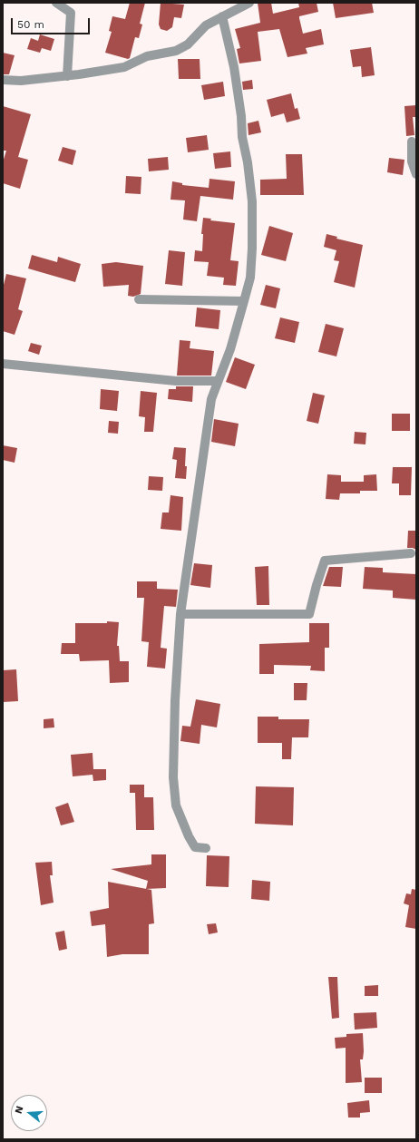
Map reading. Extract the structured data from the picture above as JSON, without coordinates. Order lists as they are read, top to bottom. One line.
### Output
{"scale_bar":"50 m","north":"left"}
